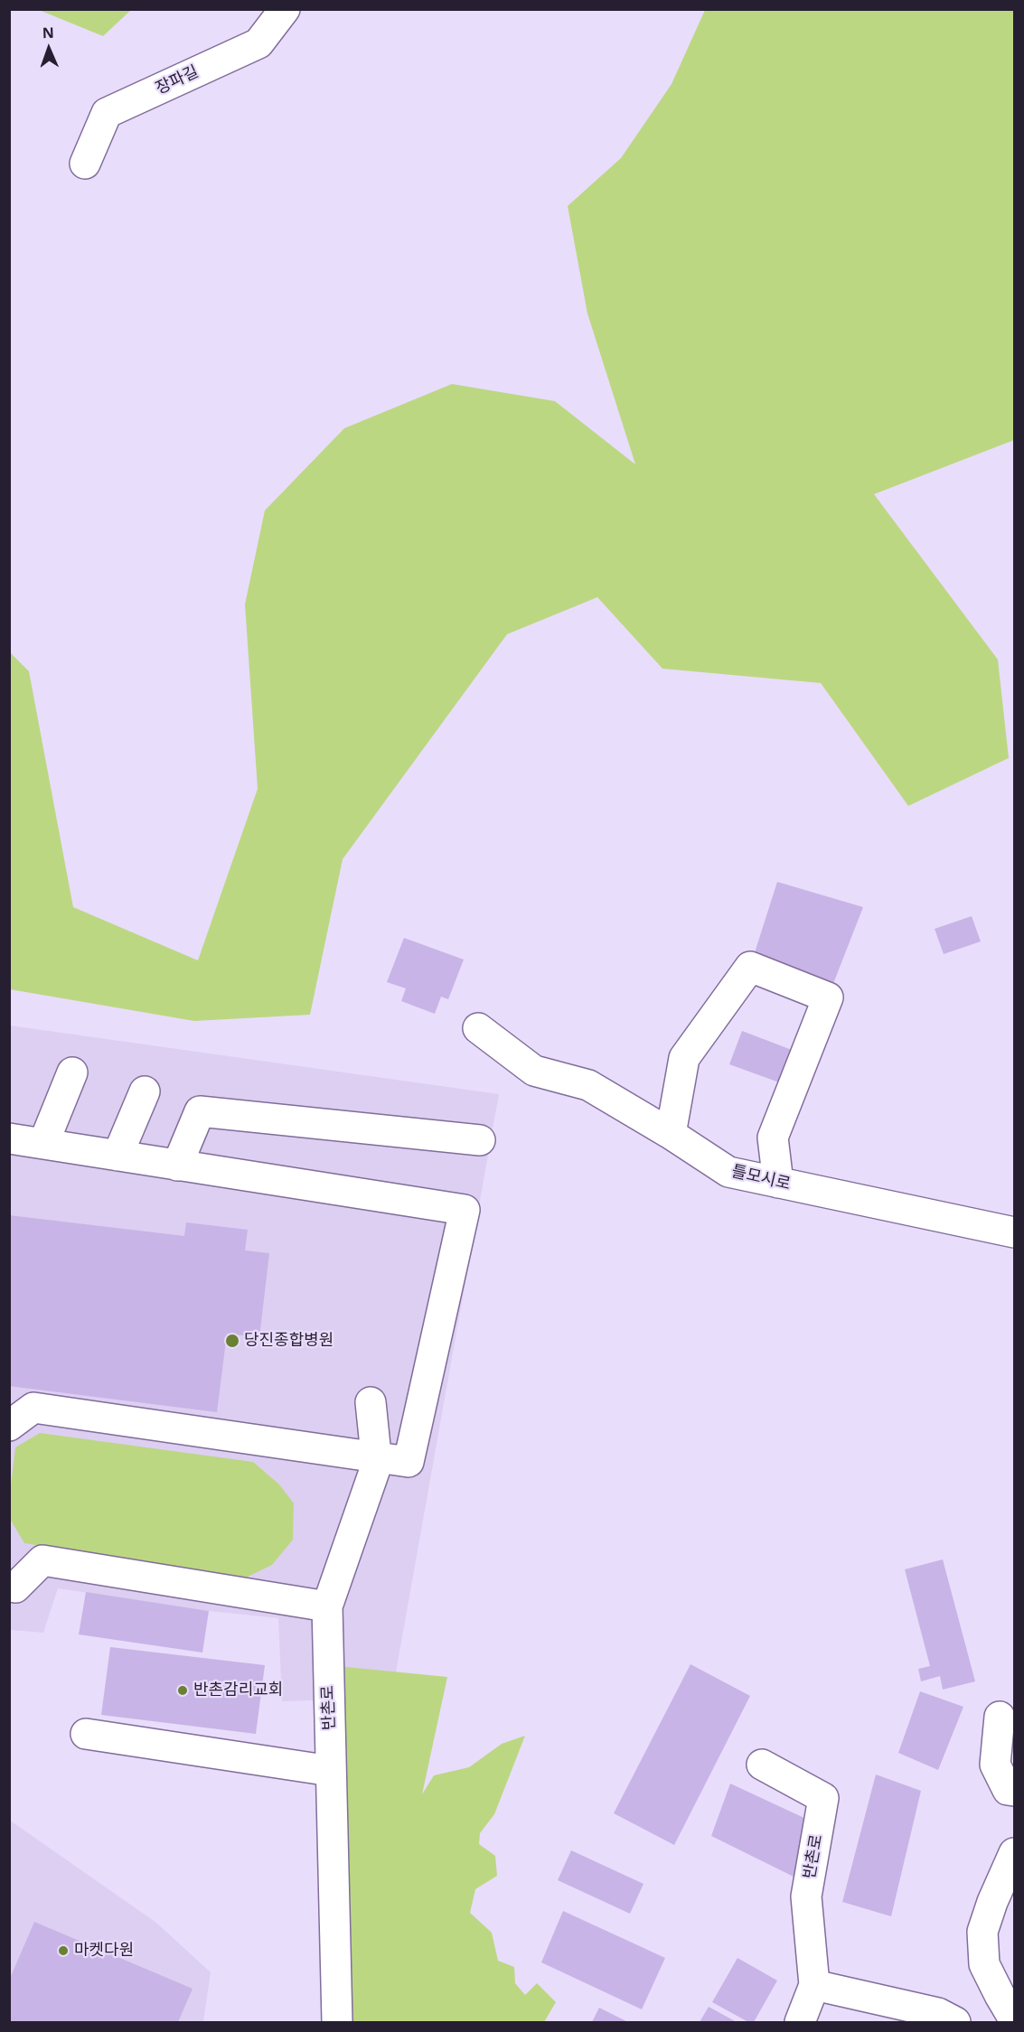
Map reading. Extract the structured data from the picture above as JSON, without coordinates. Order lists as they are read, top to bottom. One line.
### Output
{"streets":{"street":["장파길","틀모시로","반촌로"]},"places":["당진종합병원","반촌감리교회","마켓다원"],"north":"top"}
